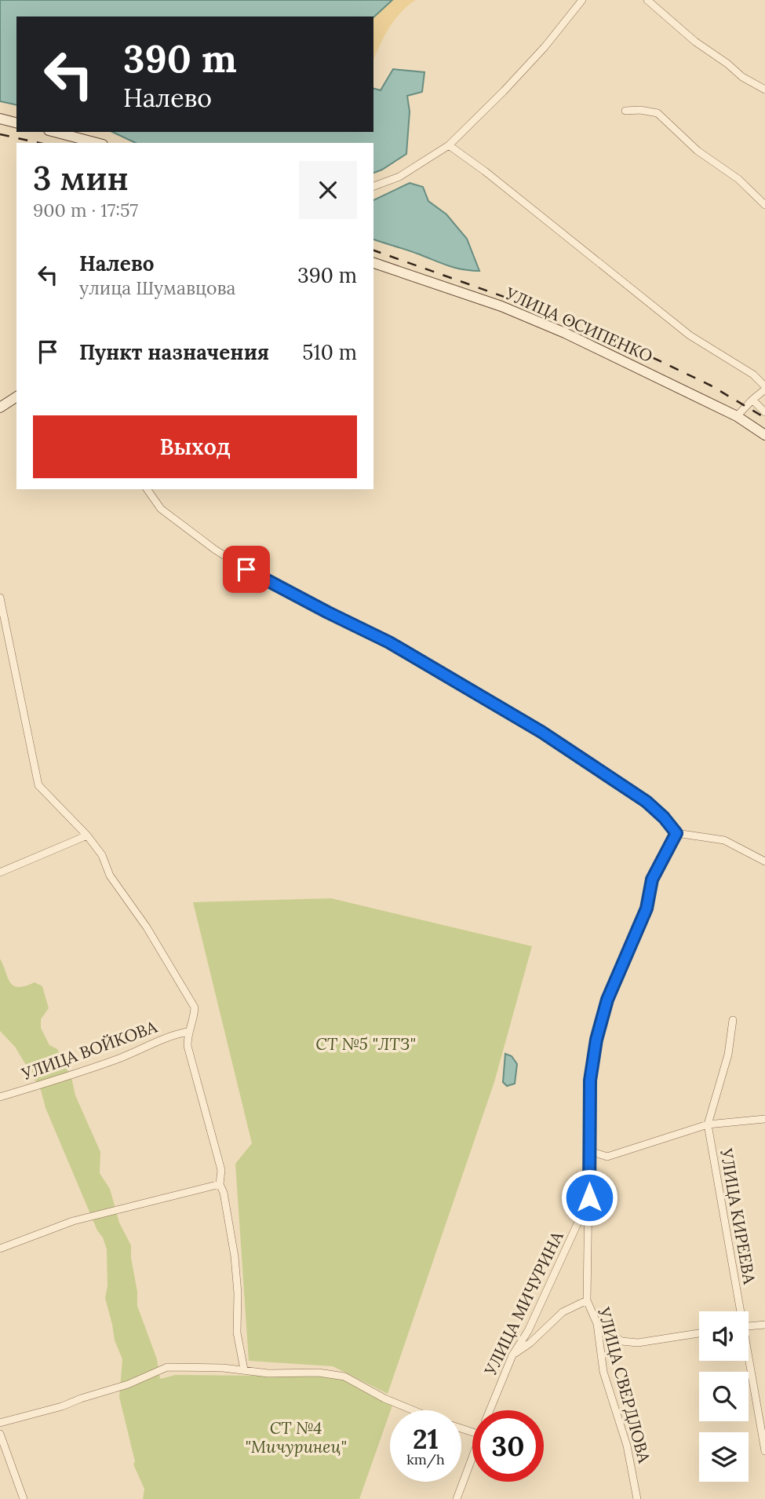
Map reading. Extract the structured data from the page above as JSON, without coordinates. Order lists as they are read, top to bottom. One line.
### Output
{"streets":{"street":["УЛИЦА ОСИПЕНКО","УЛИЦА ВОЙКОВА","УЛИЦА КИРЕЕВА","УЛИЦА МИЧУРИНА","УЛИЦА СВЕРДЛОВА"]},"crossings":[["УЛИЦА МИЧУРИНА","УЛИЦА СВЕРДЛОВА"]],"parks":["СТ №5 \"ЛТЗ\"","СТ №4 \"Мичуринец\""],"page":{"turn":["390 m","Налево"],"heading":["3 мин","900 m · 17:57"],"list":[{"name":"Налево","note":"улица Шумавцова","value":"390 m"},{"name":"Пункт назначения","value":"510 m"}],"buttons":"Выход","speed":"21 km/h","limit":"30"}}
